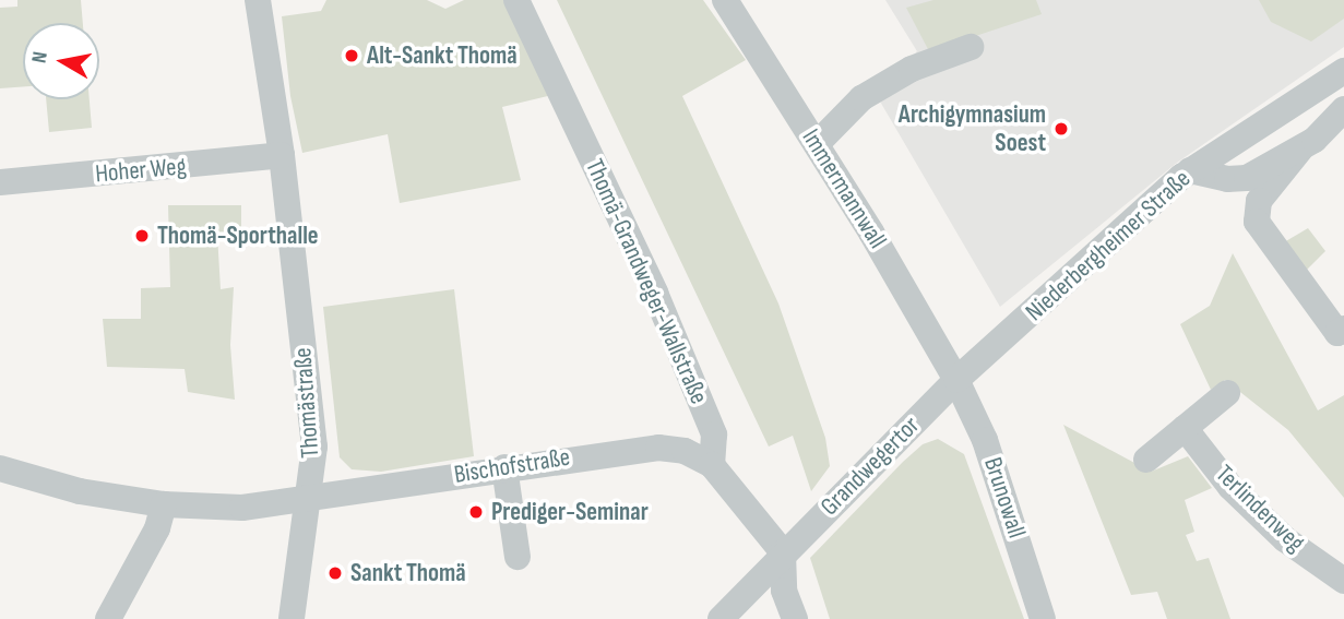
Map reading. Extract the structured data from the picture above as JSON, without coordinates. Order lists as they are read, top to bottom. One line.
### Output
{"streets":{"street":["Hoher Weg","Immermannwall","Niederbergheimer Straße","Thomä-Grandweger-Wallstraße","Thomästraße","Bischofstraße","Grandwegertor","Brunowall","Terlindenweg"]},"crossings":[["Hoher Weg","Thomästraße"],["Immermannwall","Niederbergheimer Straße"],["Immermannwall","Grandwegertor"],["Immermannwall","Brunowall"],["Niederbergheimer Straße","Grandwegertor"],["Niederbergheimer Straße","Brunowall"],["Thomä-Grandweger-Wallstraße","Bischofstraße"],["Thomästraße","Bischofstraße"],["Grandwegertor","Brunowall"]],"places":["Alt-Sankt Thomä","Archigymnasium Soest","Thomä-Sporthalle","Prediger-Seminar","Sankt Thomä"],"north":"left"}
